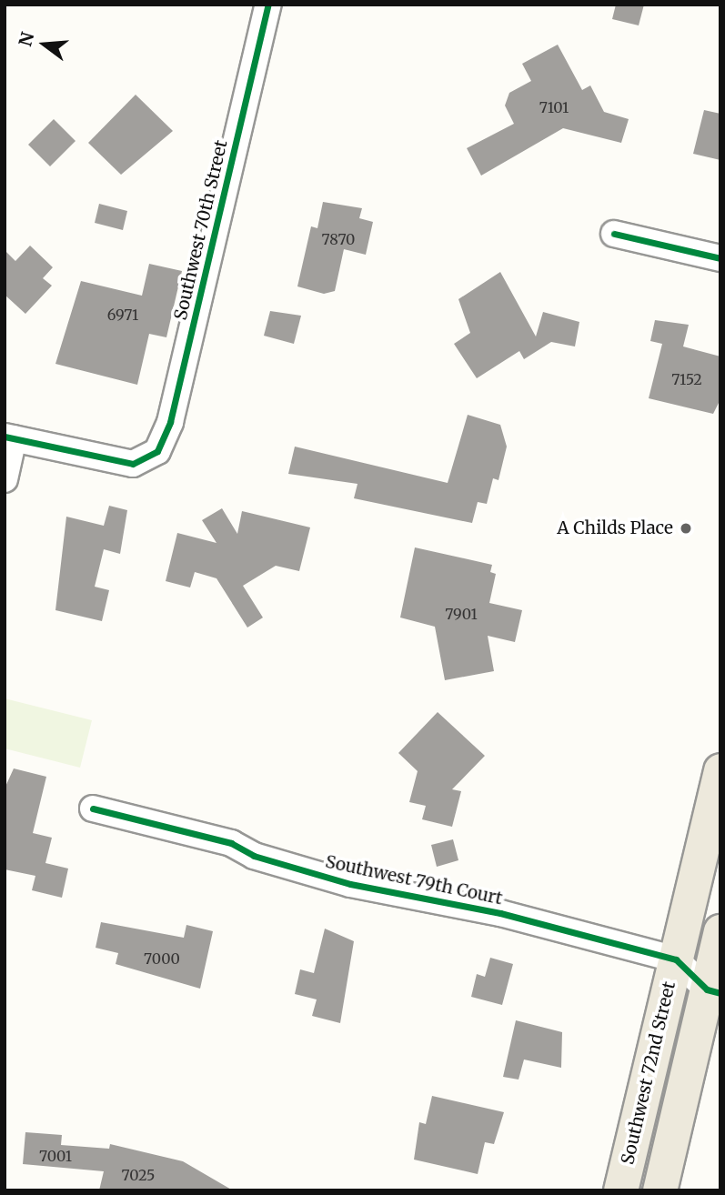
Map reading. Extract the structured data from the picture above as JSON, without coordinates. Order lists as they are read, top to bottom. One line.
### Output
{"streets":{"main road":["Southwest 72nd Street"],"street":["Southwest 70th Street","Southwest 79th Court"]},"crossings":[["Southwest 79th Court","Southwest 72nd Street"]],"places":["A Childs Place"],"house_numbers":["7101","7870","6971","7152","7901","7000","7001","7025"],"north":"left"}
